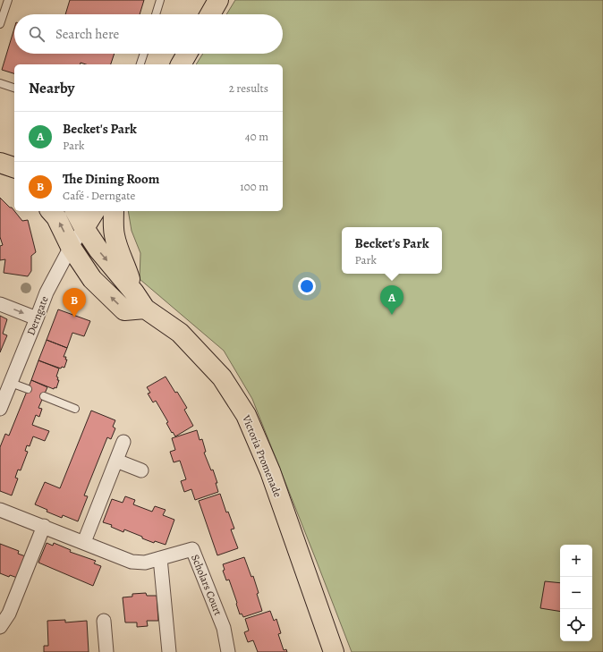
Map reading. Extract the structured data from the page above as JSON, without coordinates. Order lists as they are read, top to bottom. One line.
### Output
{"streets":{"main road":["Victoria Promenade"],"street":["Derngate","Scholars Court"]},"crossings":[["Derngate","Victoria Promenade"]],"page":{"search":"Search here","heading":["Nearby","2 results"],"list":[{"mark":"A","name":"Becket's Park","note":"Park","value":"40 m"},{"mark":"B","name":"The Dining Room","note":"Café · Derngate","value":"100 m"}],"popup":["Becket's Park","Park"],"pins":["A","B"],"map_buttons":["+","−"]}}
